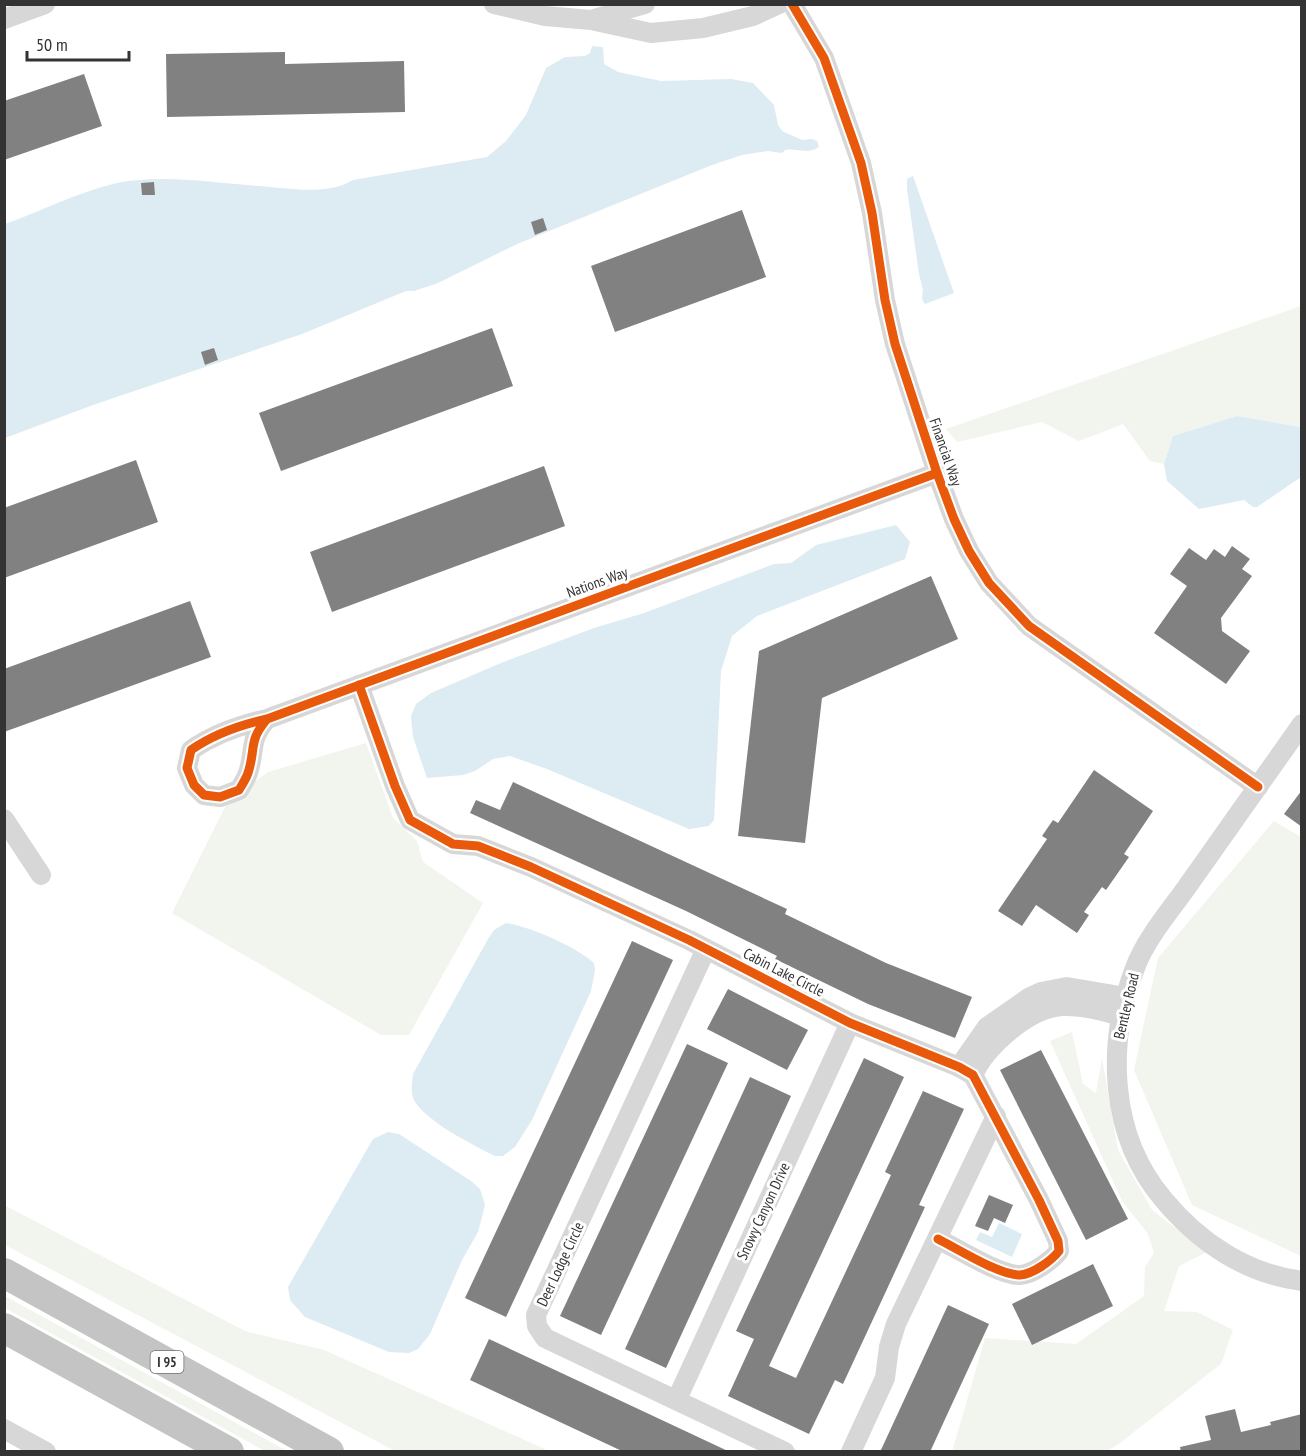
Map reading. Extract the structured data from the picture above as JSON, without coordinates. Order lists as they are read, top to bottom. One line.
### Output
{"streets":{"highway":["I 95"],"street":["Financial Way","Nations Way","Cabin Lake Circle","Bentley Road","Snowy Canyon Drive","Deer Lodge Circle"]},"crossings":[["Financial Way","Nations Way"],["Financial Way","Bentley Road"],["Nations Way","Cabin Lake Circle"],["Cabin Lake Circle","Snowy Canyon Drive"],["Cabin Lake Circle","Deer Lodge Circle"],["Snowy Canyon Drive","Deer Lodge Circle"]],"scale_bar":"50 m"}
